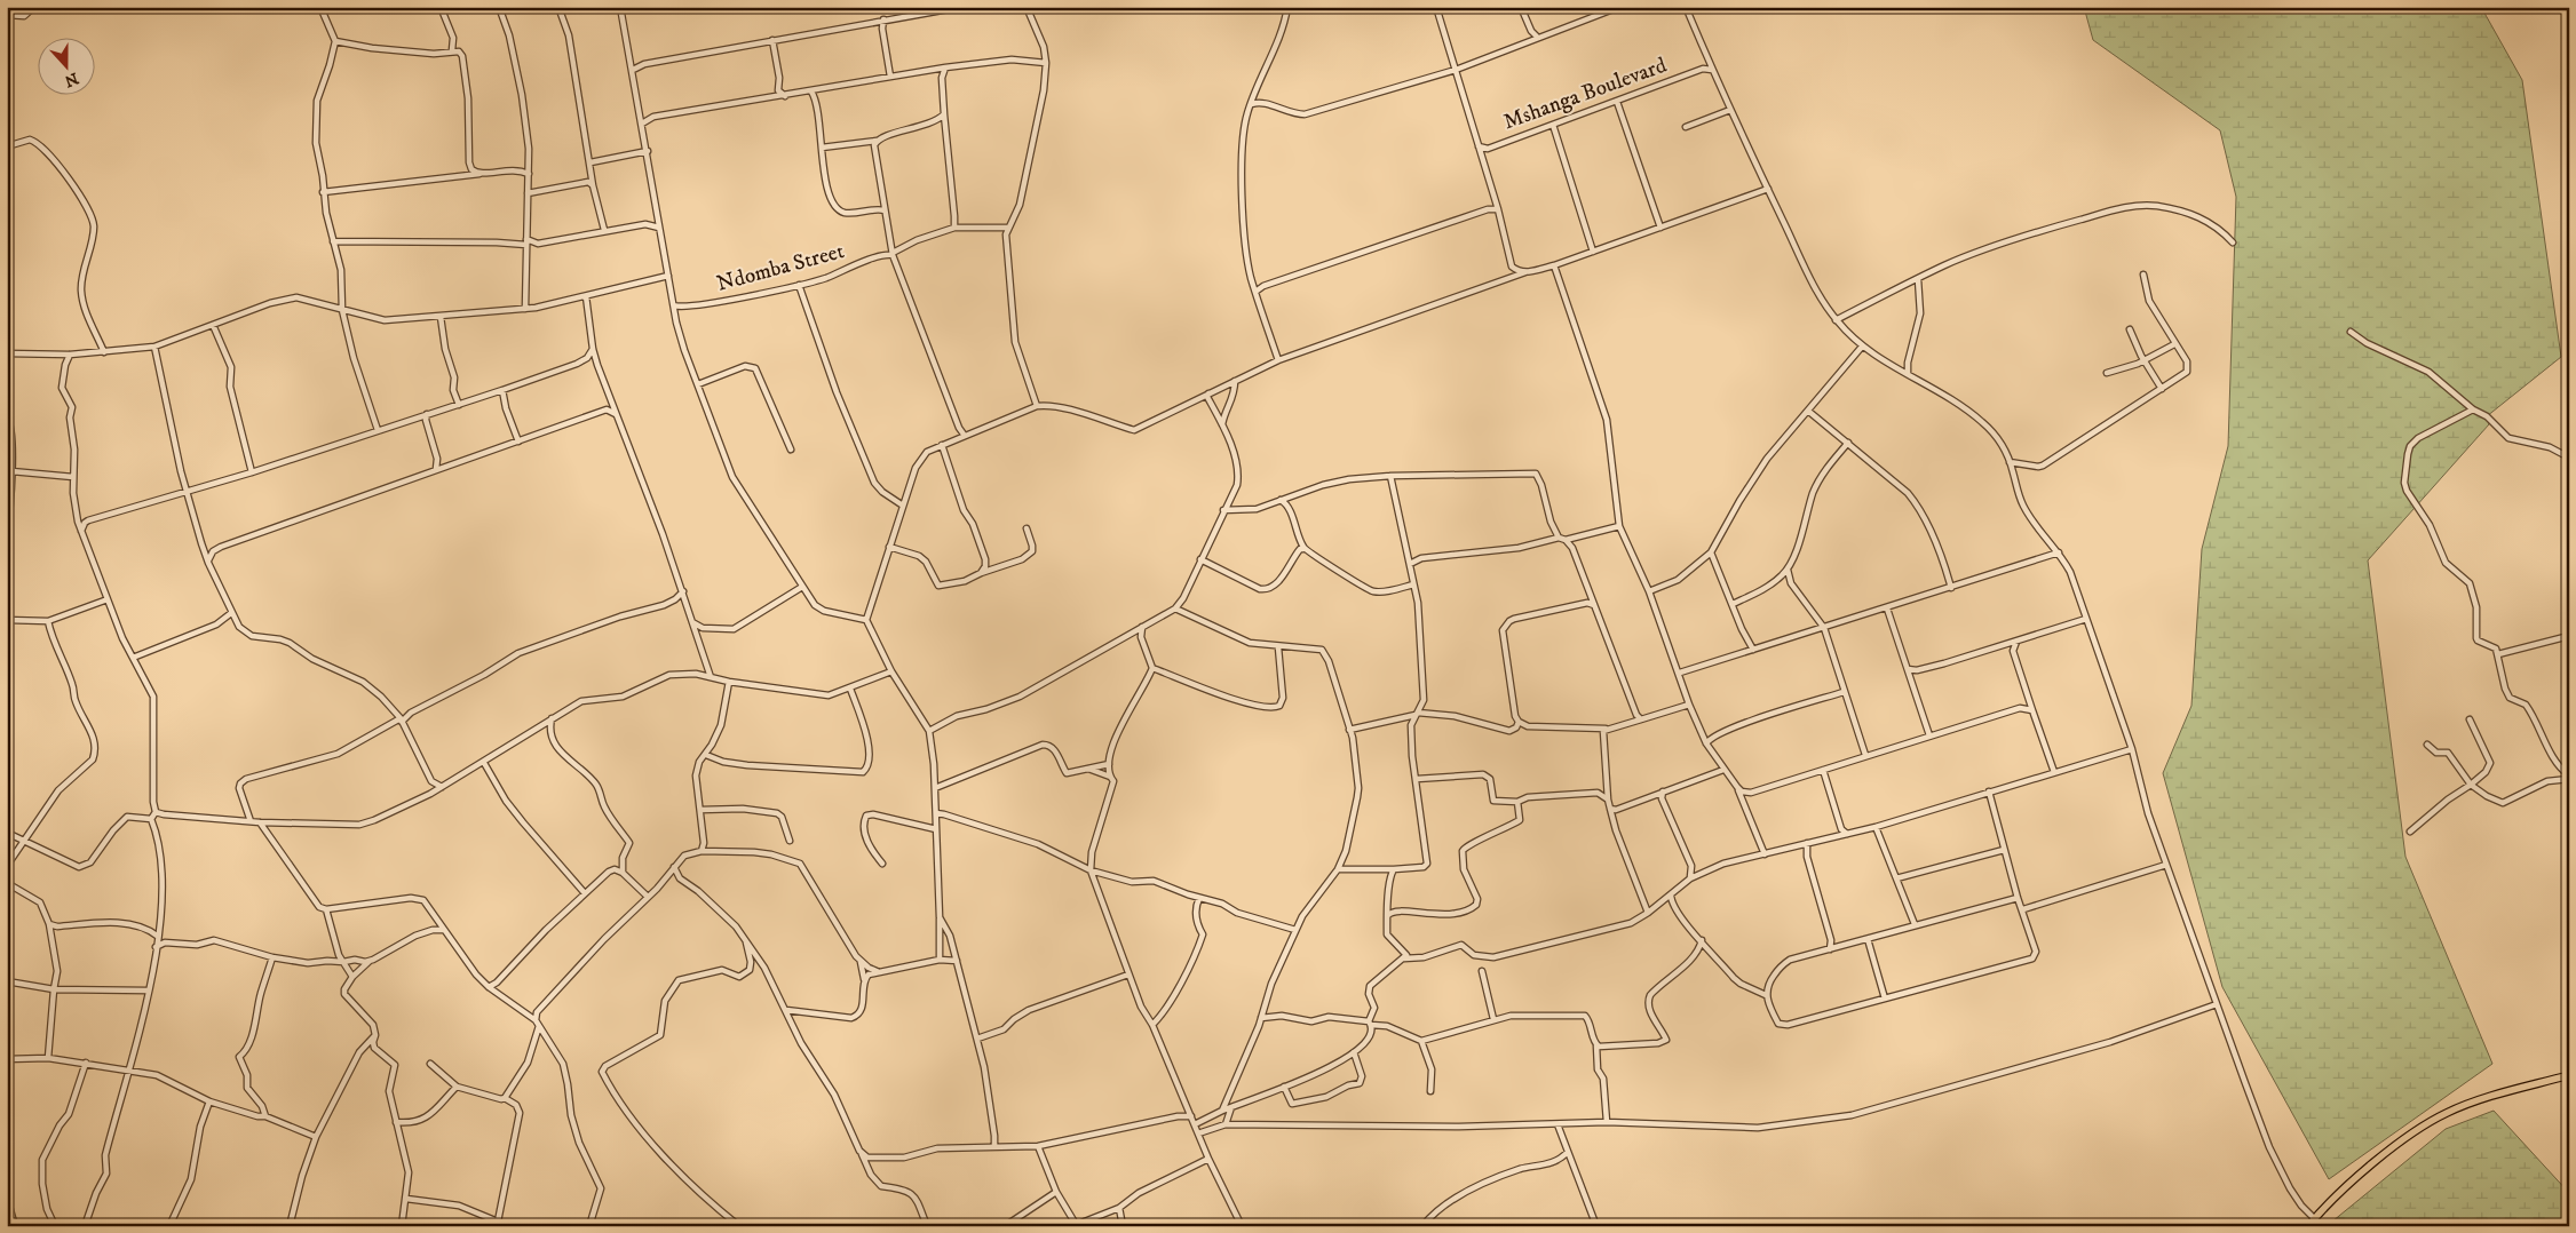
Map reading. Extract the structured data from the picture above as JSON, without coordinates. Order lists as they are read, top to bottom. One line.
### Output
{"streets":{"street":["Mshanga Boulevard","Ndomba Street"]},"north":"bottom"}
